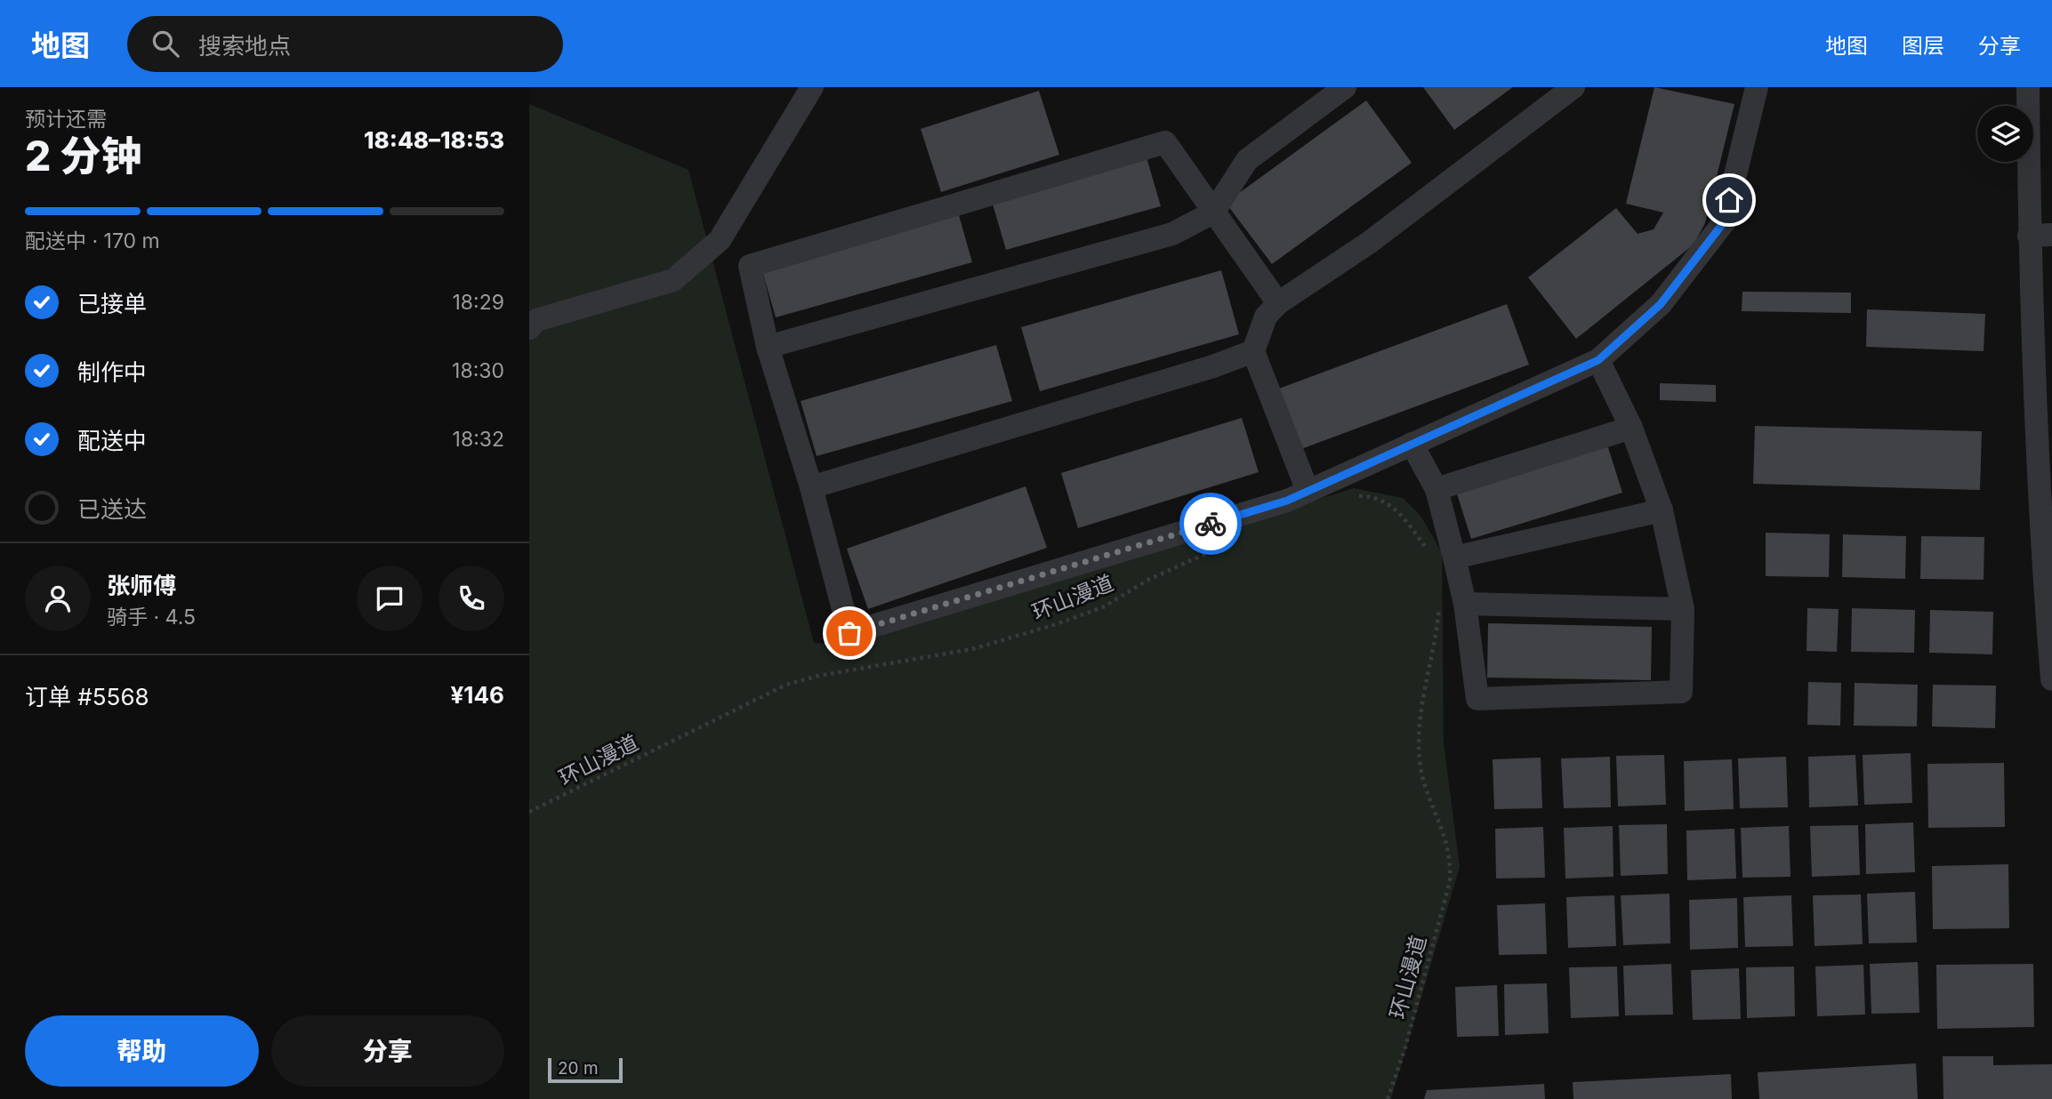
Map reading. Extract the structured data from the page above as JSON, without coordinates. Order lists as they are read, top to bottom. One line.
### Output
{"streets":{"path":["环山漫道"]},"scale_bar":"20 m","page":{"header":"地图","search":"搜索地点","nav":["地图","图层","分享"],"heading":["2 分钟","预计还需","18:48–18:53"],"panel":["张师傅","骑手 · 4.5","订单 #5568","¥146"],"bar":"配送中 · 170 m","list":[["已接单","18:29"],["制作中","18:30"],["配送中","18:32"],"已送达"],"buttons":["帮助","分享"],"scale":"20 m"}}
